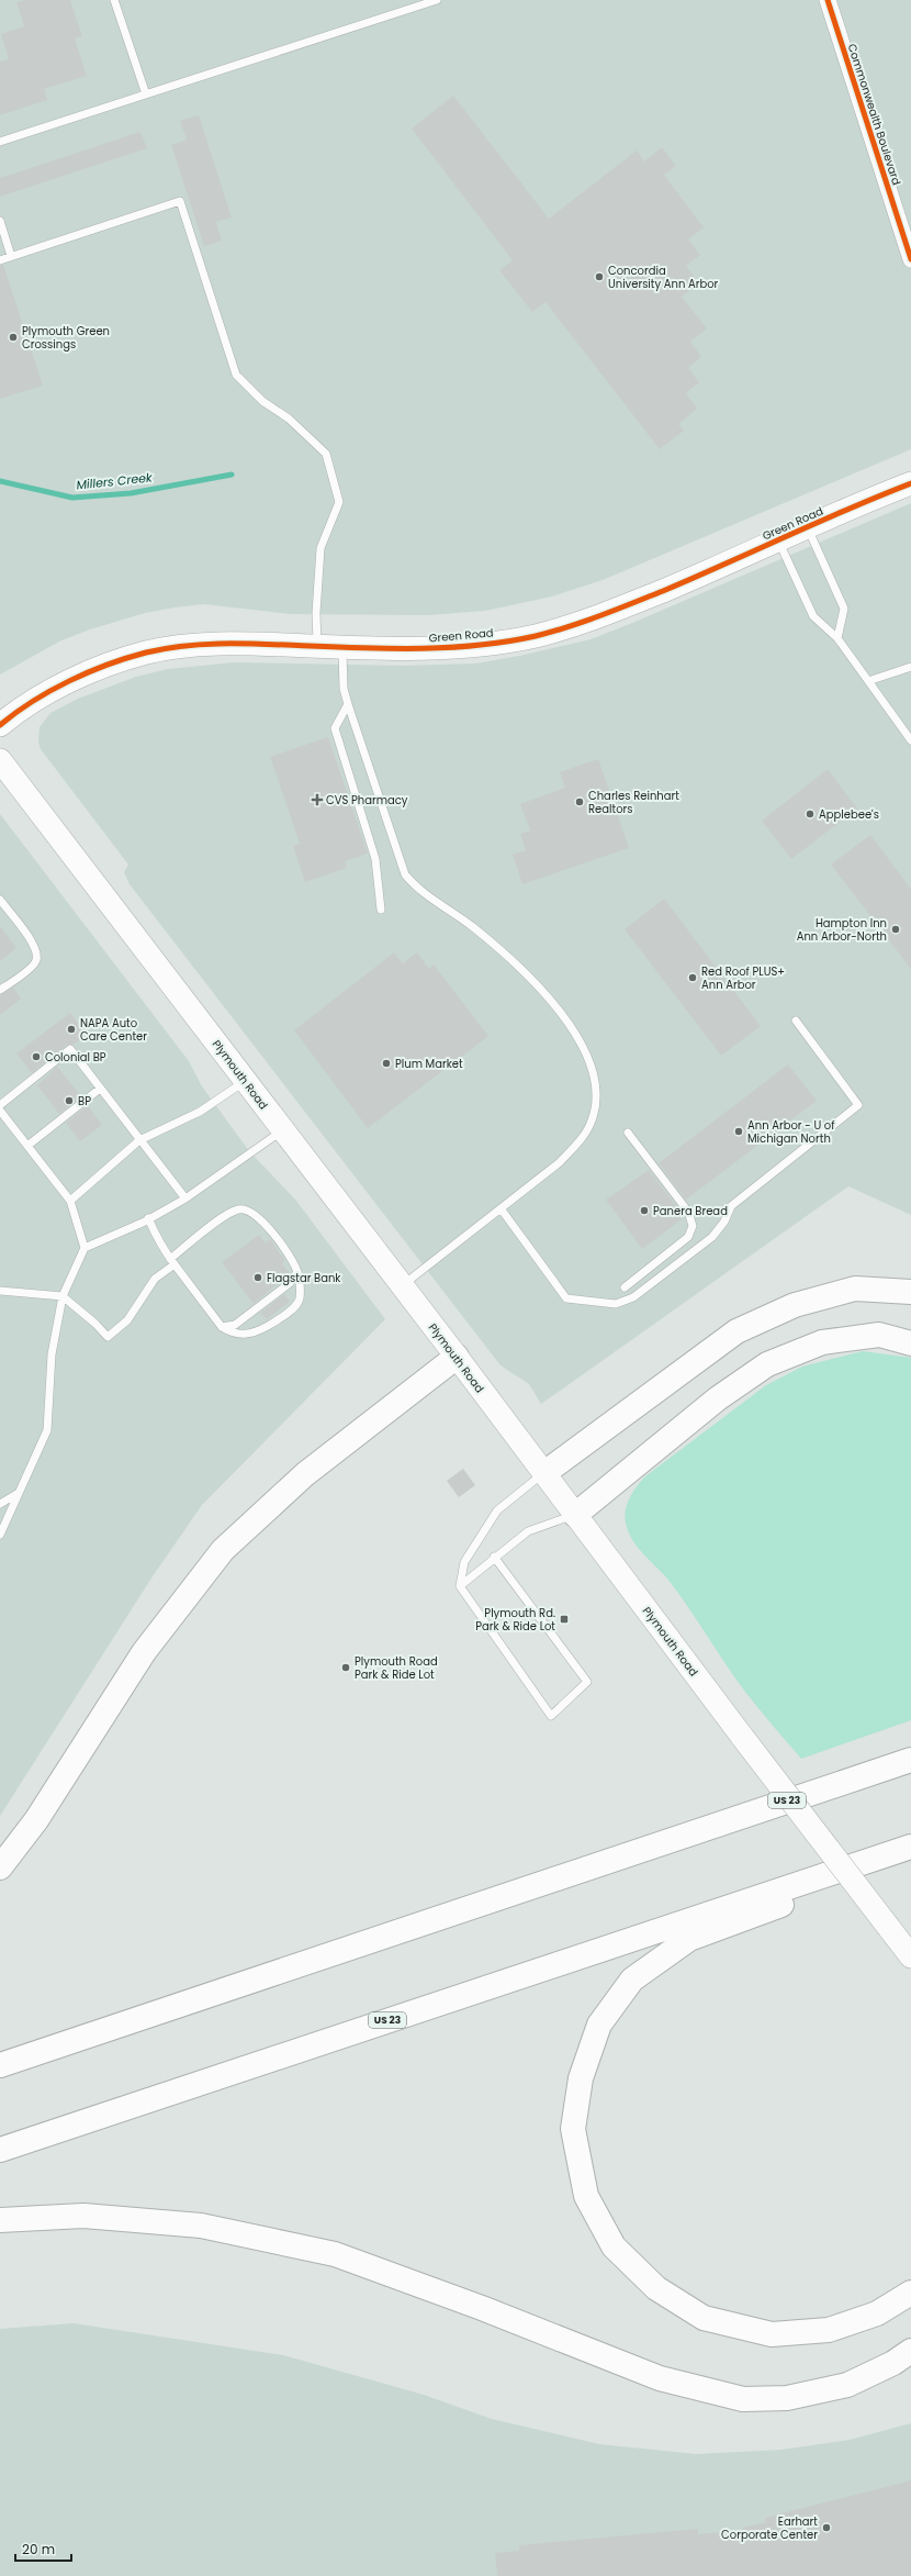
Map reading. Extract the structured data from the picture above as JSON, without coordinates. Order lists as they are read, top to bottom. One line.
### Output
{"streets":{"highway":["US 23"],"main road":["Green Road","Plymouth Road"],"street":["Commonwealth Boulevard"]},"water":["Millers Creek"],"places":{"other":["Concordia University Ann Arbor","Plymouth Green Crossings","Charles Reinhart Realtors","Applebee's","Hampton Inn Ann Arbor-North","Red Roof PLUS+ Ann Arbor","NAPA Auto Care Center","Colonial BP","Plum Market","BP","Ann Arbor - U of Michigan North","Panera Bread","Flagstar Bank","Plymouth Road Park & Ride Lot","Earhart Corporate Center"],"health":["CVS Pharmacy"],"transit":["Plymouth Rd. Park & Ride Lot"]},"scale_bar":"20 m"}
